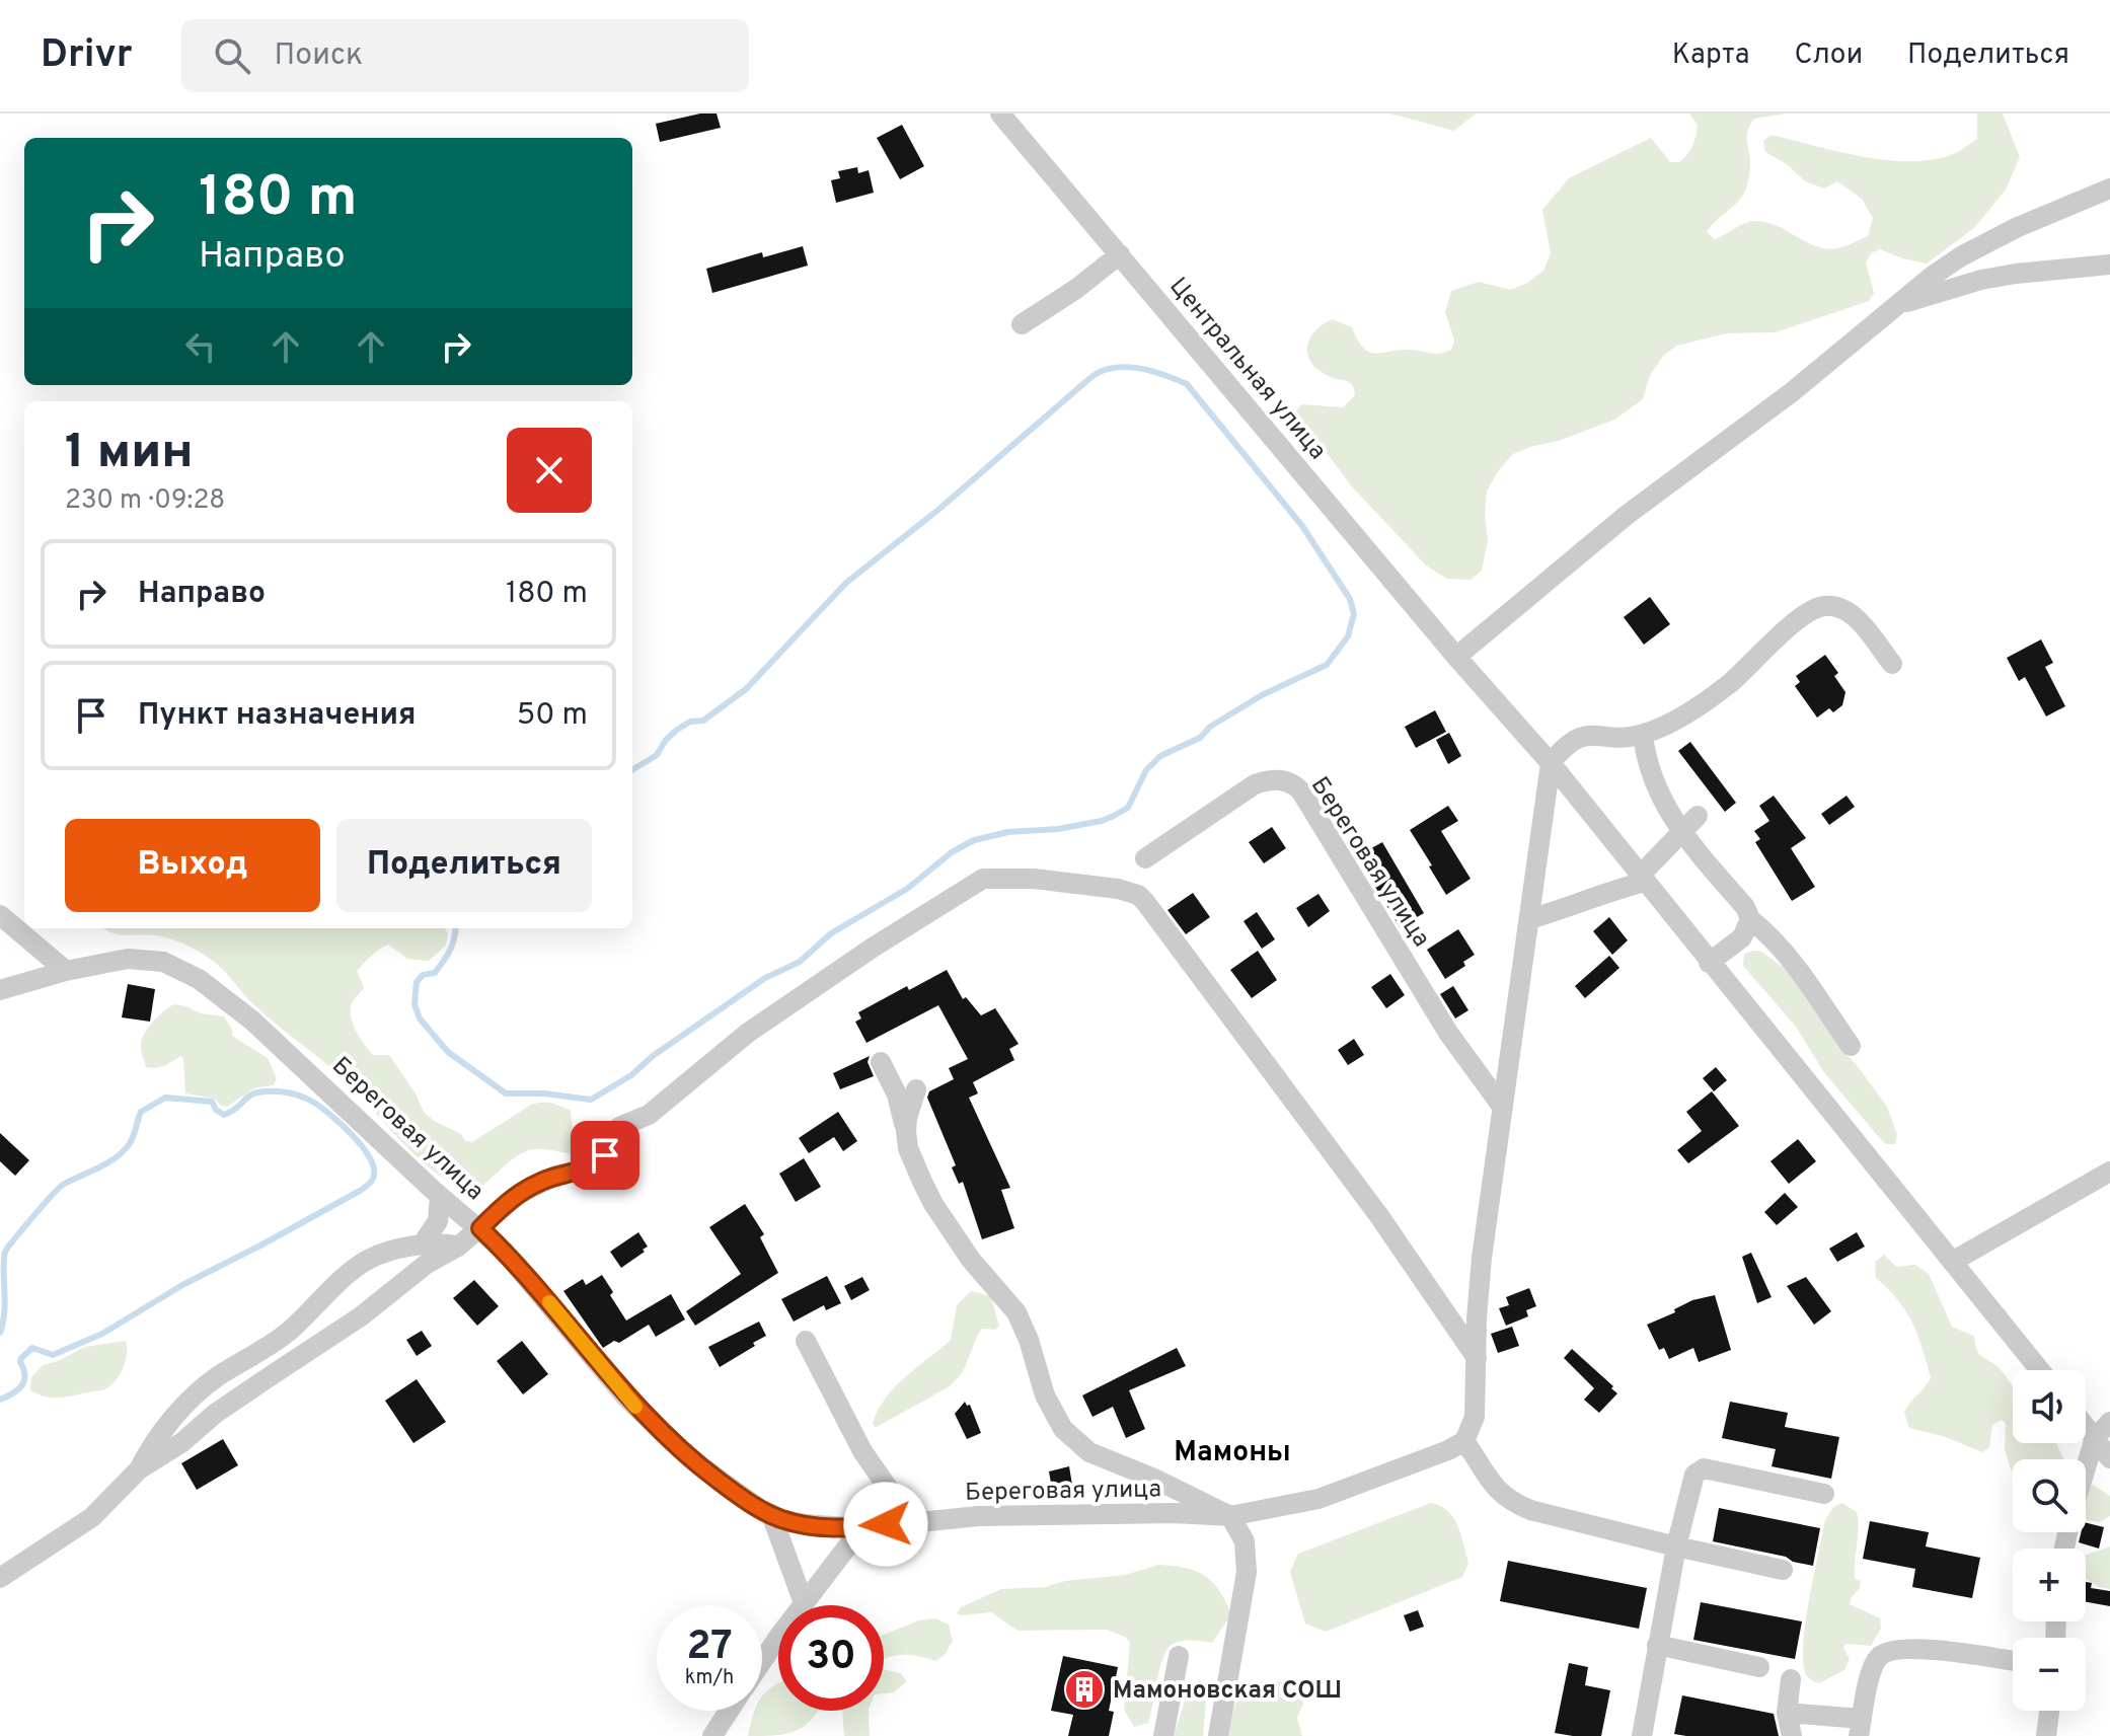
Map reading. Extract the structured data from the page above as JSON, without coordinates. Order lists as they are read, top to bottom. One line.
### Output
{"streets":{"street":["Центральная улица","Береговая улица"]},"districts":["Мамоны"],"places":{"building":["Мамоновская СОШ"]},"page":{"header":"Drivr","search":"Поиск","nav":["Карта","Слои","Поделиться"],"turn":["180 m","Направо"],"heading":["1 мин","230 m · 09:28"],"list":[{"name":"Направо","value":"180 m"},{"name":"Пункт назначения","value":"50 m"}],"buttons":["Выход","Поделиться"],"map_buttons":["+","−"],"speed":"27 km/h","limit":"30"}}
